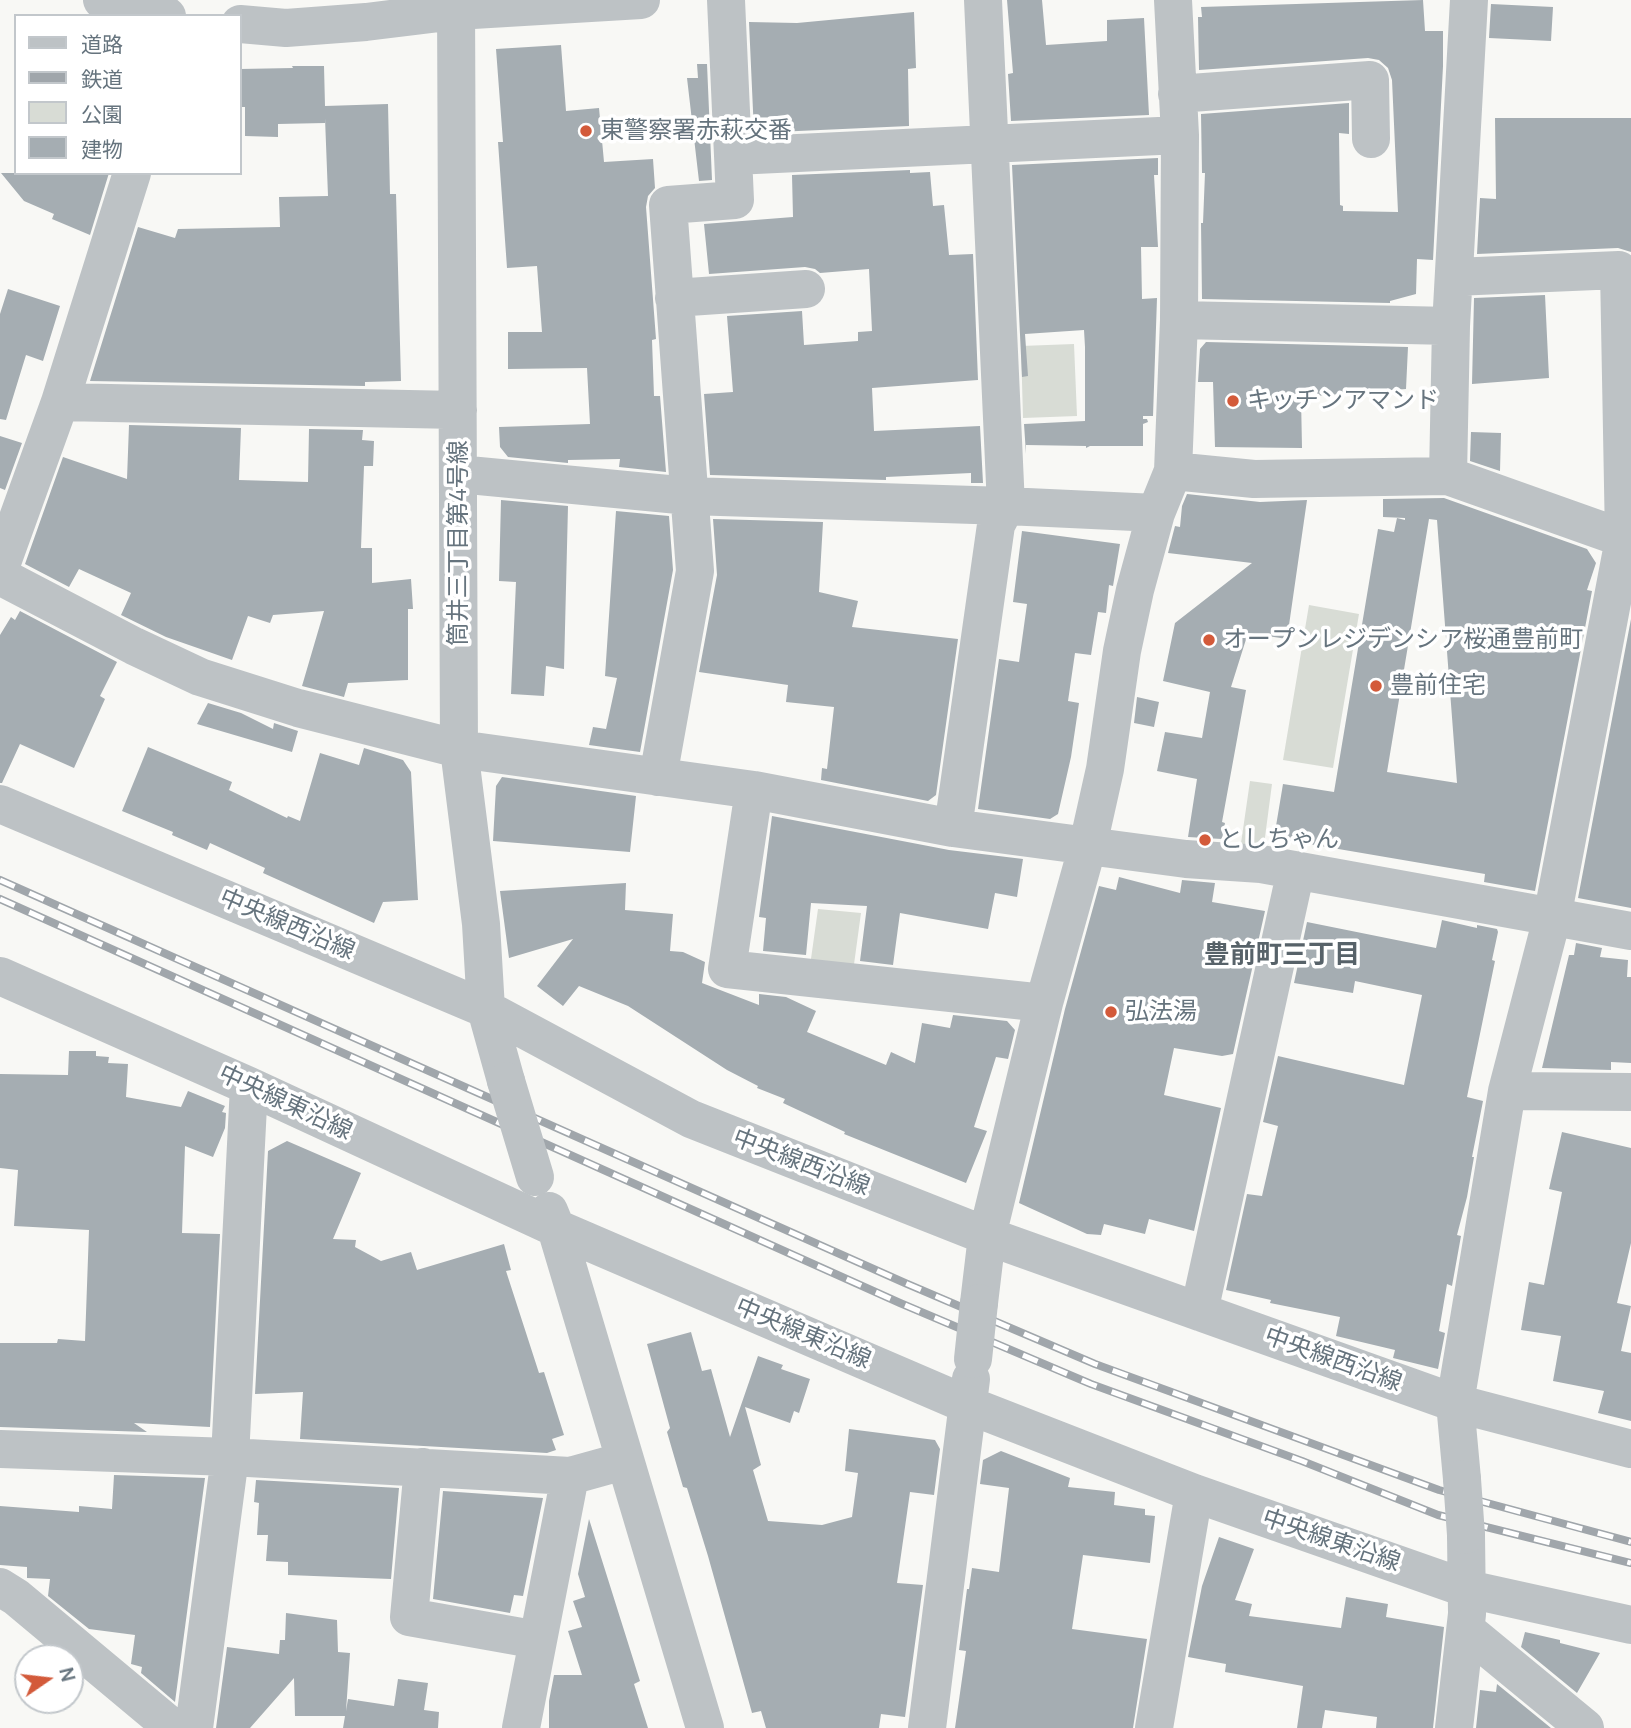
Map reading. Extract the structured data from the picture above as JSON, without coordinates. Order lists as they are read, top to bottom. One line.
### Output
{"streets":{"street":["筒井三丁目第4号線","中央線西沿線","中央線東沿線"]},"crossings":[["筒井三丁目第4号線","中央線西沿線"],["筒井三丁目第4号線","中央線東沿線"]],"districts":["豊前町三丁目"],"places":["東警察署赤萩交番","キッチンアマンド","オープンレジデンシア桜通豊前町","豊前住宅","としちゃん","弘法湯"],"legend":["道路","鉄道","公園","建物"],"north":"right"}
